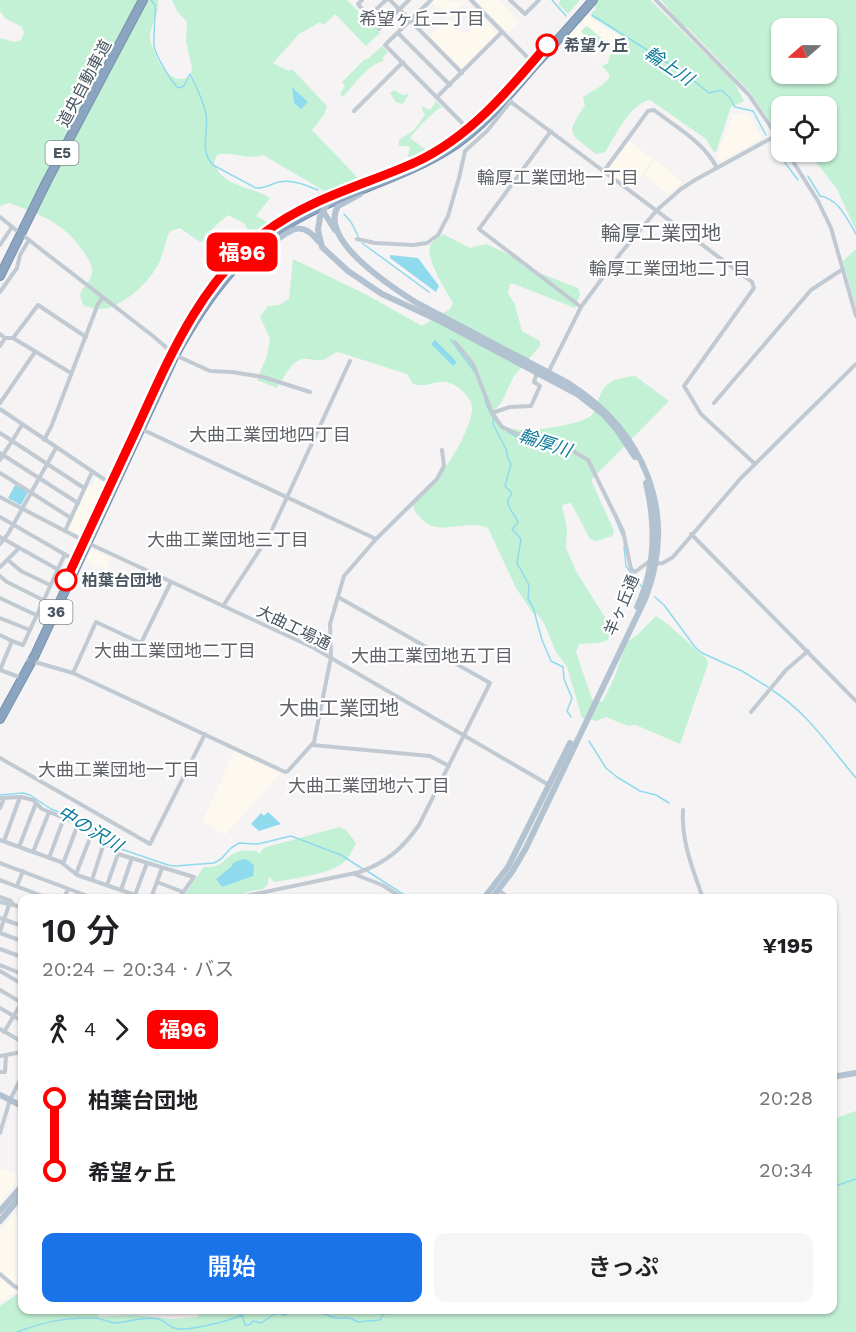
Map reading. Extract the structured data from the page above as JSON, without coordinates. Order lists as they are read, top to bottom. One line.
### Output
{"streets":{"highway":["道央自動車道","E5","36"],"main road":["羊ヶ丘通"],"street":["大曲工場通"]},"crossings":[["羊ヶ丘通","36"],["羊ヶ丘通","大曲工場通"],["36","大曲工場通"]],"districts":["希望ヶ丘二丁目","輪厚工業団地一丁目","輪厚工業団地","輪厚工業団地二丁目","大曲工業団地四丁目","大曲工業団地三丁目","大曲工業団地二丁目","大曲工業団地五丁目","大曲工業団地","大曲工業団地一丁目","大曲工業団地六丁目"],"water":["輪上川","輪厚川","中の沢川"],"places":["希望ヶ丘","柏葉台団地"],"lines":["bus line 福96"],"north":"left","page":{"on_map":"福96","heading":["10 分","20:24 – 20:34 · バス","¥195"],"legs":["4","福96"],"list":[{"name":"柏葉台団地","value":"20:28"},{"name":"希望ヶ丘","value":"20:34"}],"buttons":["開始","きっぷ"]}}
